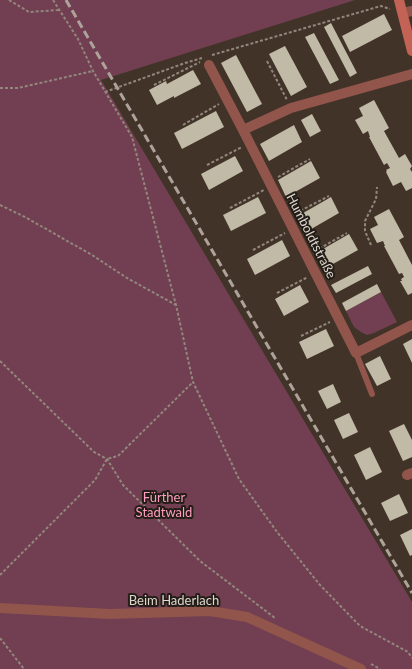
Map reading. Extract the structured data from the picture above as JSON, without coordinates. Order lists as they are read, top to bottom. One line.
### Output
{"streets":{"street":["Humboldtstraße","Beim Haderlach"]},"parks":["Fürther Stadtwald"]}
